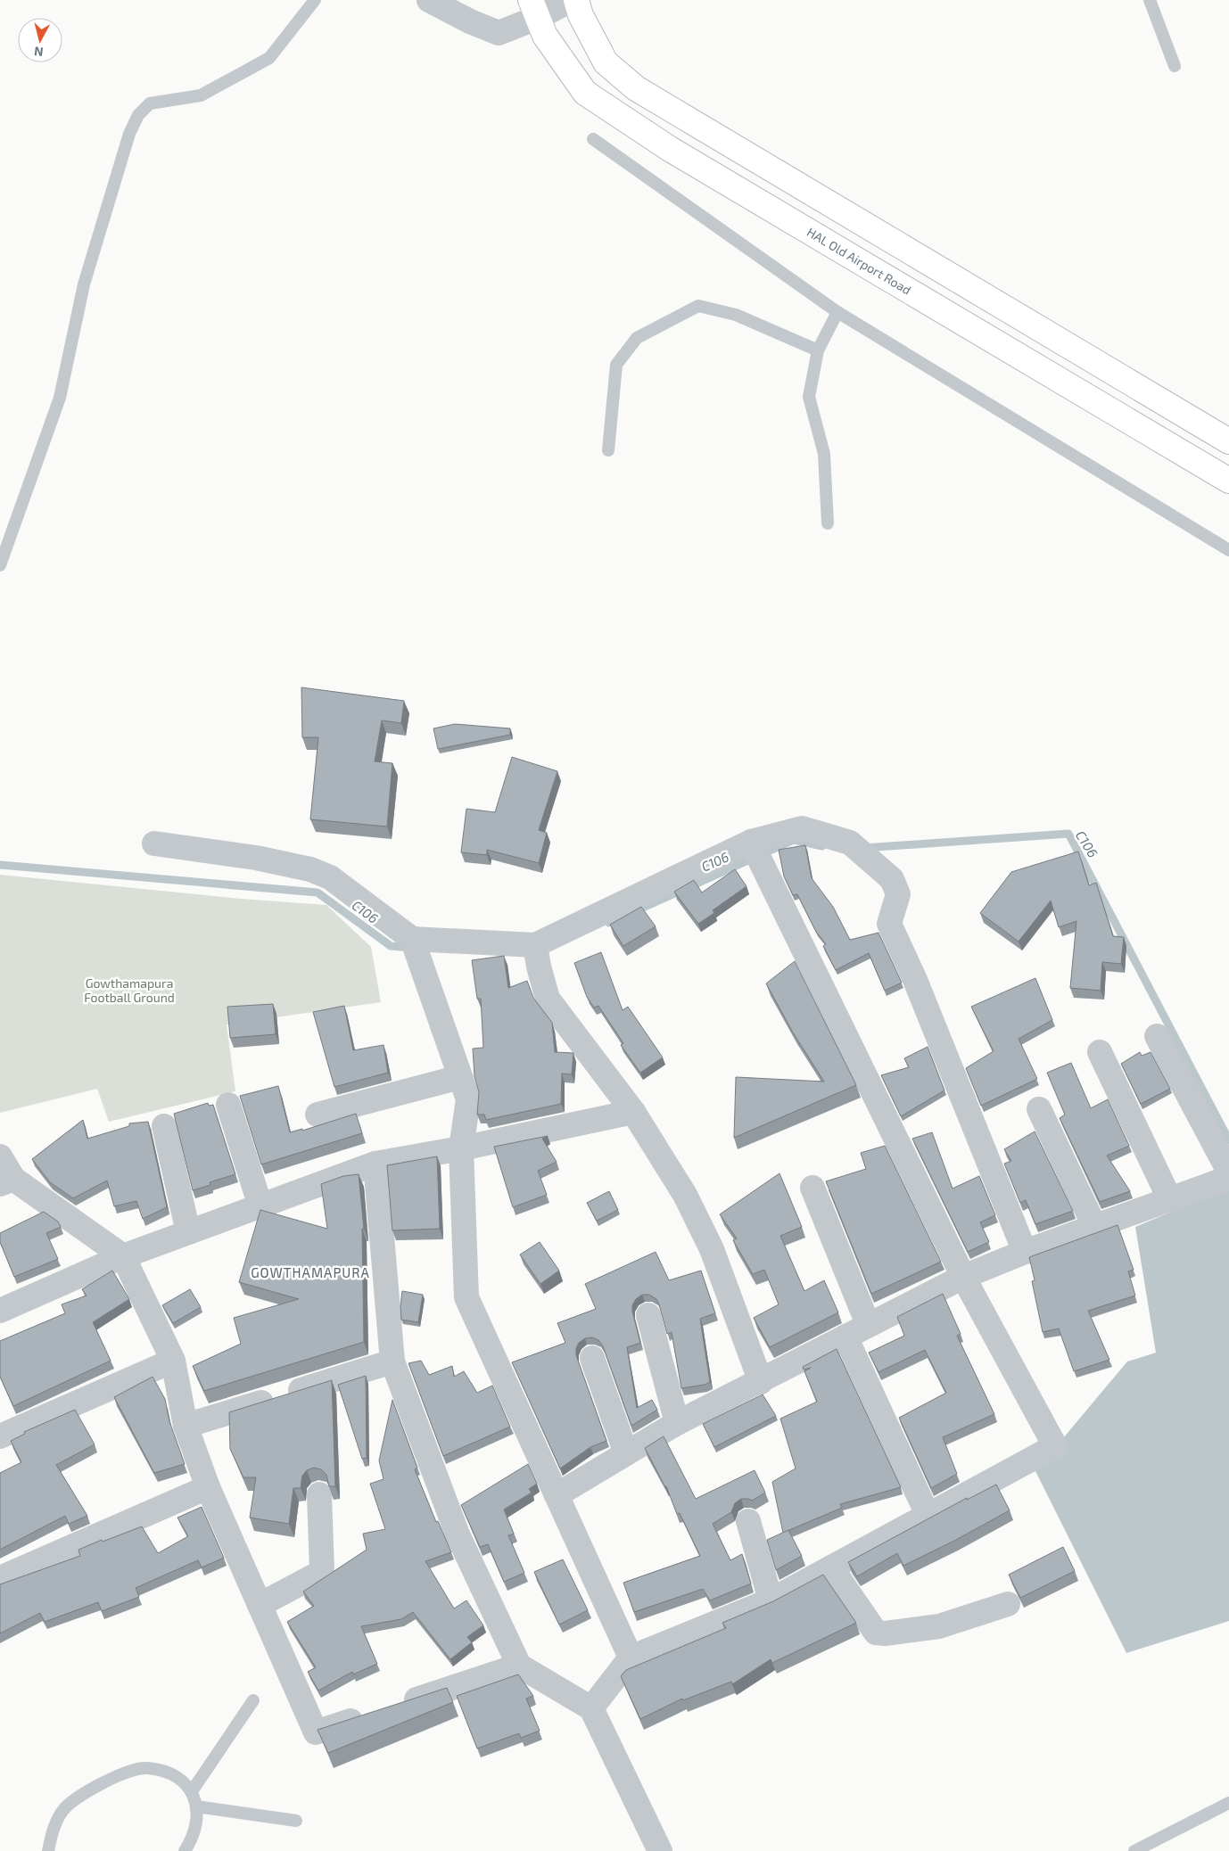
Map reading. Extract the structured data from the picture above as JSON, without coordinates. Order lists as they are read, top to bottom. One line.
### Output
{"streets":{"main road":["HAL Old Airport Road"]},"districts":["GOWTHAMAPURA"],"water":["C106"],"parks":["Gowthamapura Football Ground"],"north":"bottom"}
